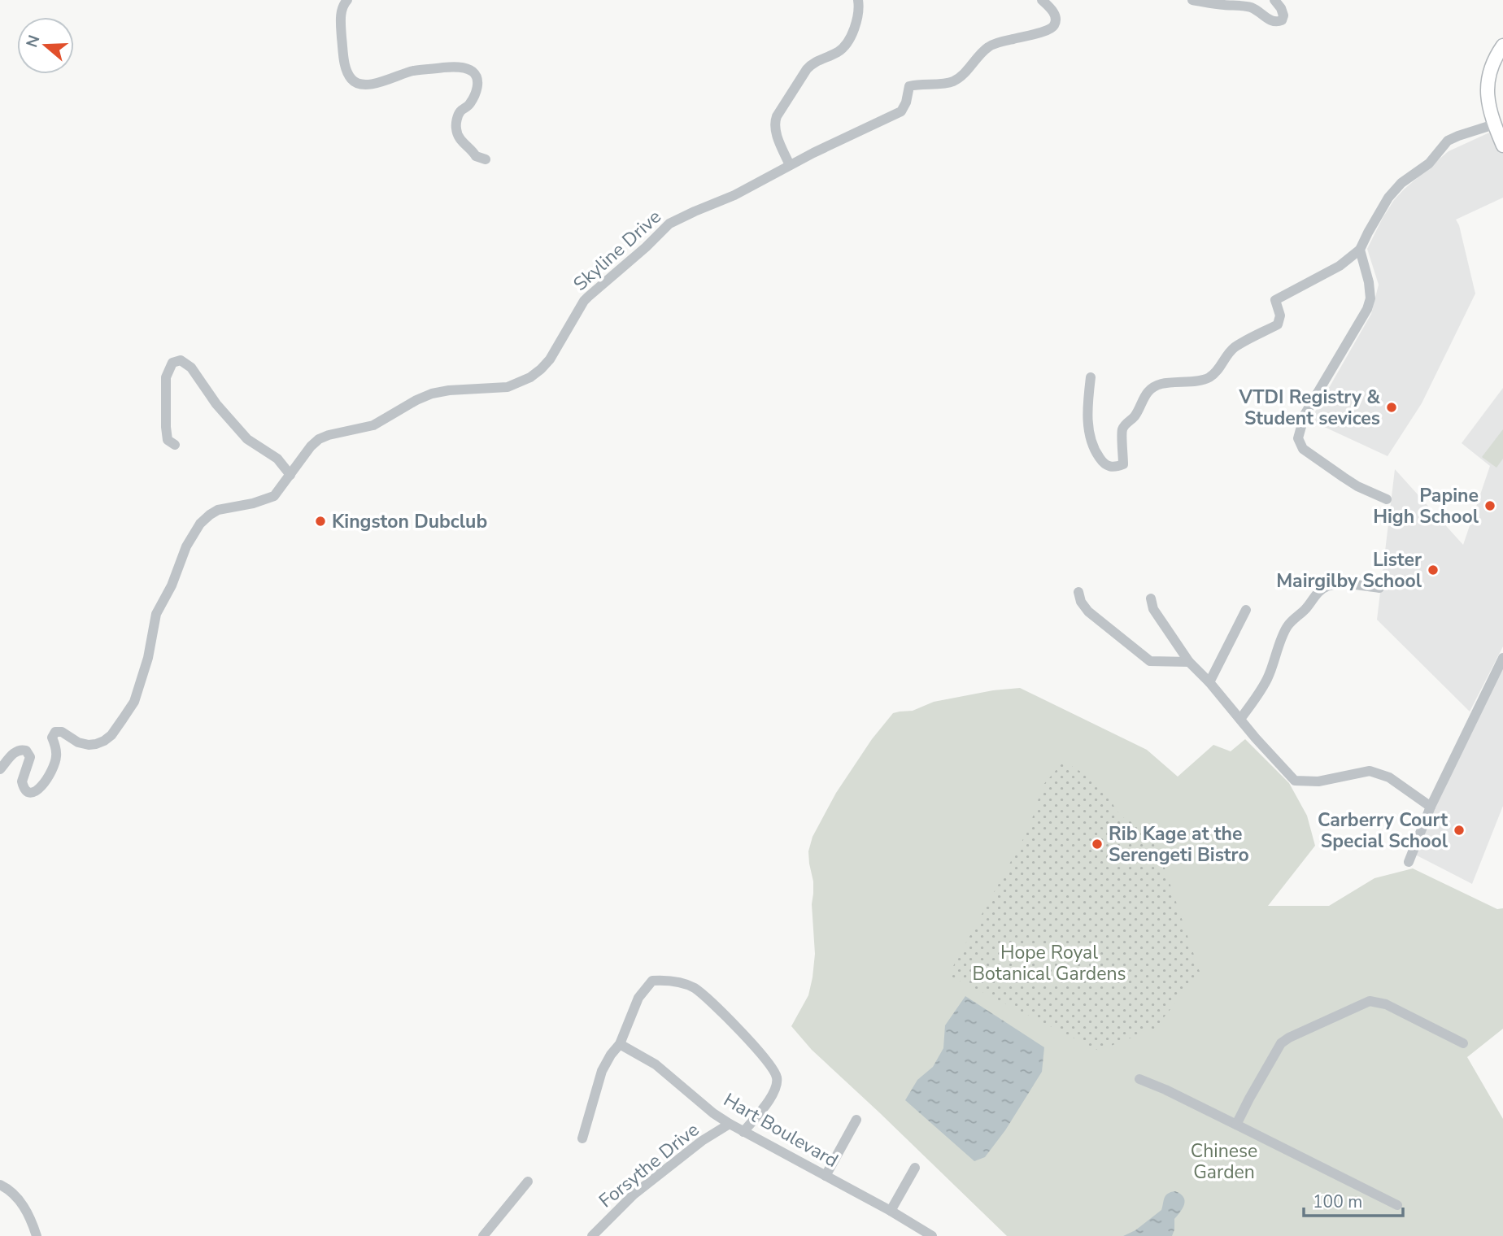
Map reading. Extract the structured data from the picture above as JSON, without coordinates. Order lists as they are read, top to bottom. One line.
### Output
{"streets":{"street":["Skyline Drive","Hart Boulevard","Forsythe Drive"]},"crossings":[["Hart Boulevard","Forsythe Drive"]],"parks":["Hope Royal Botanical Gardens","Chinese Garden"],"places":["VTDI Registry & Student sevices","Papine High School","Kingston Dubclub","Lister Mairgilby School","Carberry Court Special School","Rib Kage at the Serengeti Bistro"],"scale_bar":"100 m","north":"left"}
